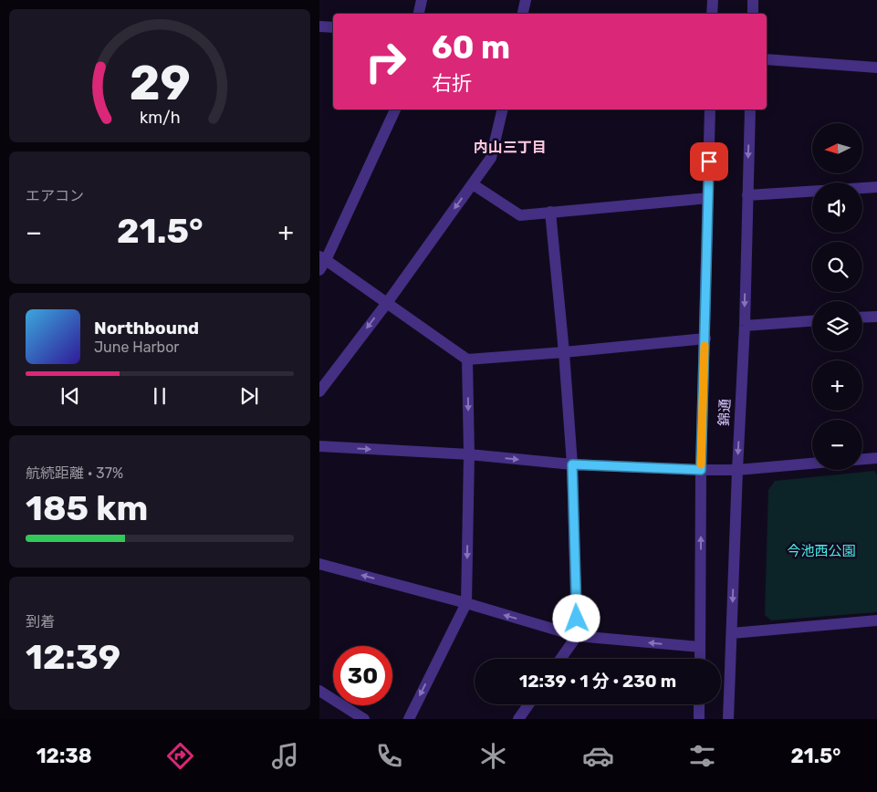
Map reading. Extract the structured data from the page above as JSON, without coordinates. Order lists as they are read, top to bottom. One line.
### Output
{"streets":{"street":["錦通"]},"districts":["内山三丁目"],"parks":["今池西公園"],"north":"left","page":{"turn":["60 m","右折"],"map_buttons":["+","−"],"tile":["エアコン",["航続距離 · 37%","185 km"],["到着","12:39"]],"heat":["−","21.5°","+"],"song":["Northbound","June Harbor"],"limit":"30","trip":"12:39 · 1 分 · 230 m","tabs":["12:38","21.5°"],"gauge":["29","km/h"]}}
